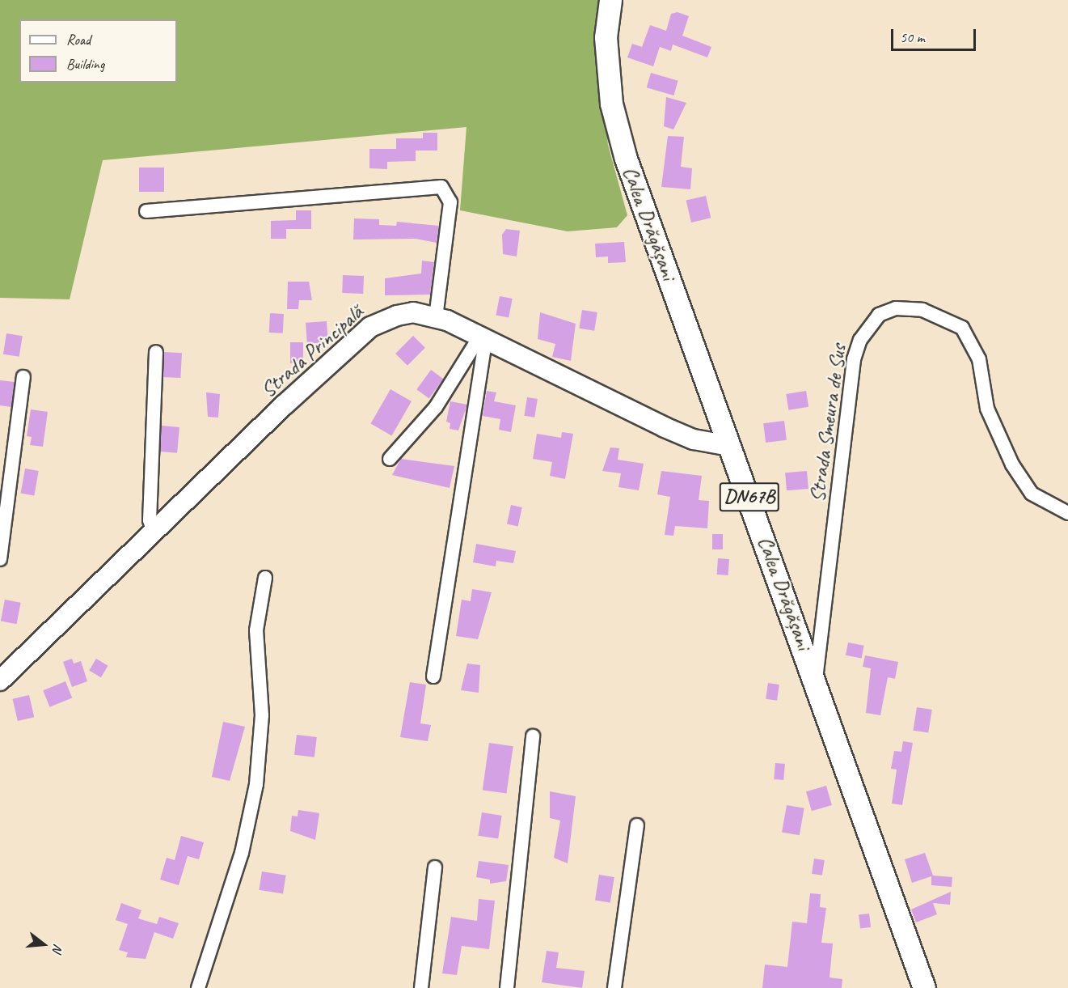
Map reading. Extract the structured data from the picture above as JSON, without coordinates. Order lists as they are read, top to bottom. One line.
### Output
{"streets":{"main road":["Calea Drăgășani","DN67B"],"street":["Strada Principală","Strada Smeura de Sus"]},"crossings":[["Calea Drăgășani","Strada Principală"],["Calea Drăgășani","Strada Smeura de Sus"]],"legend":["Road","Building"],"scale_bar":"50 m","north":"right"}
